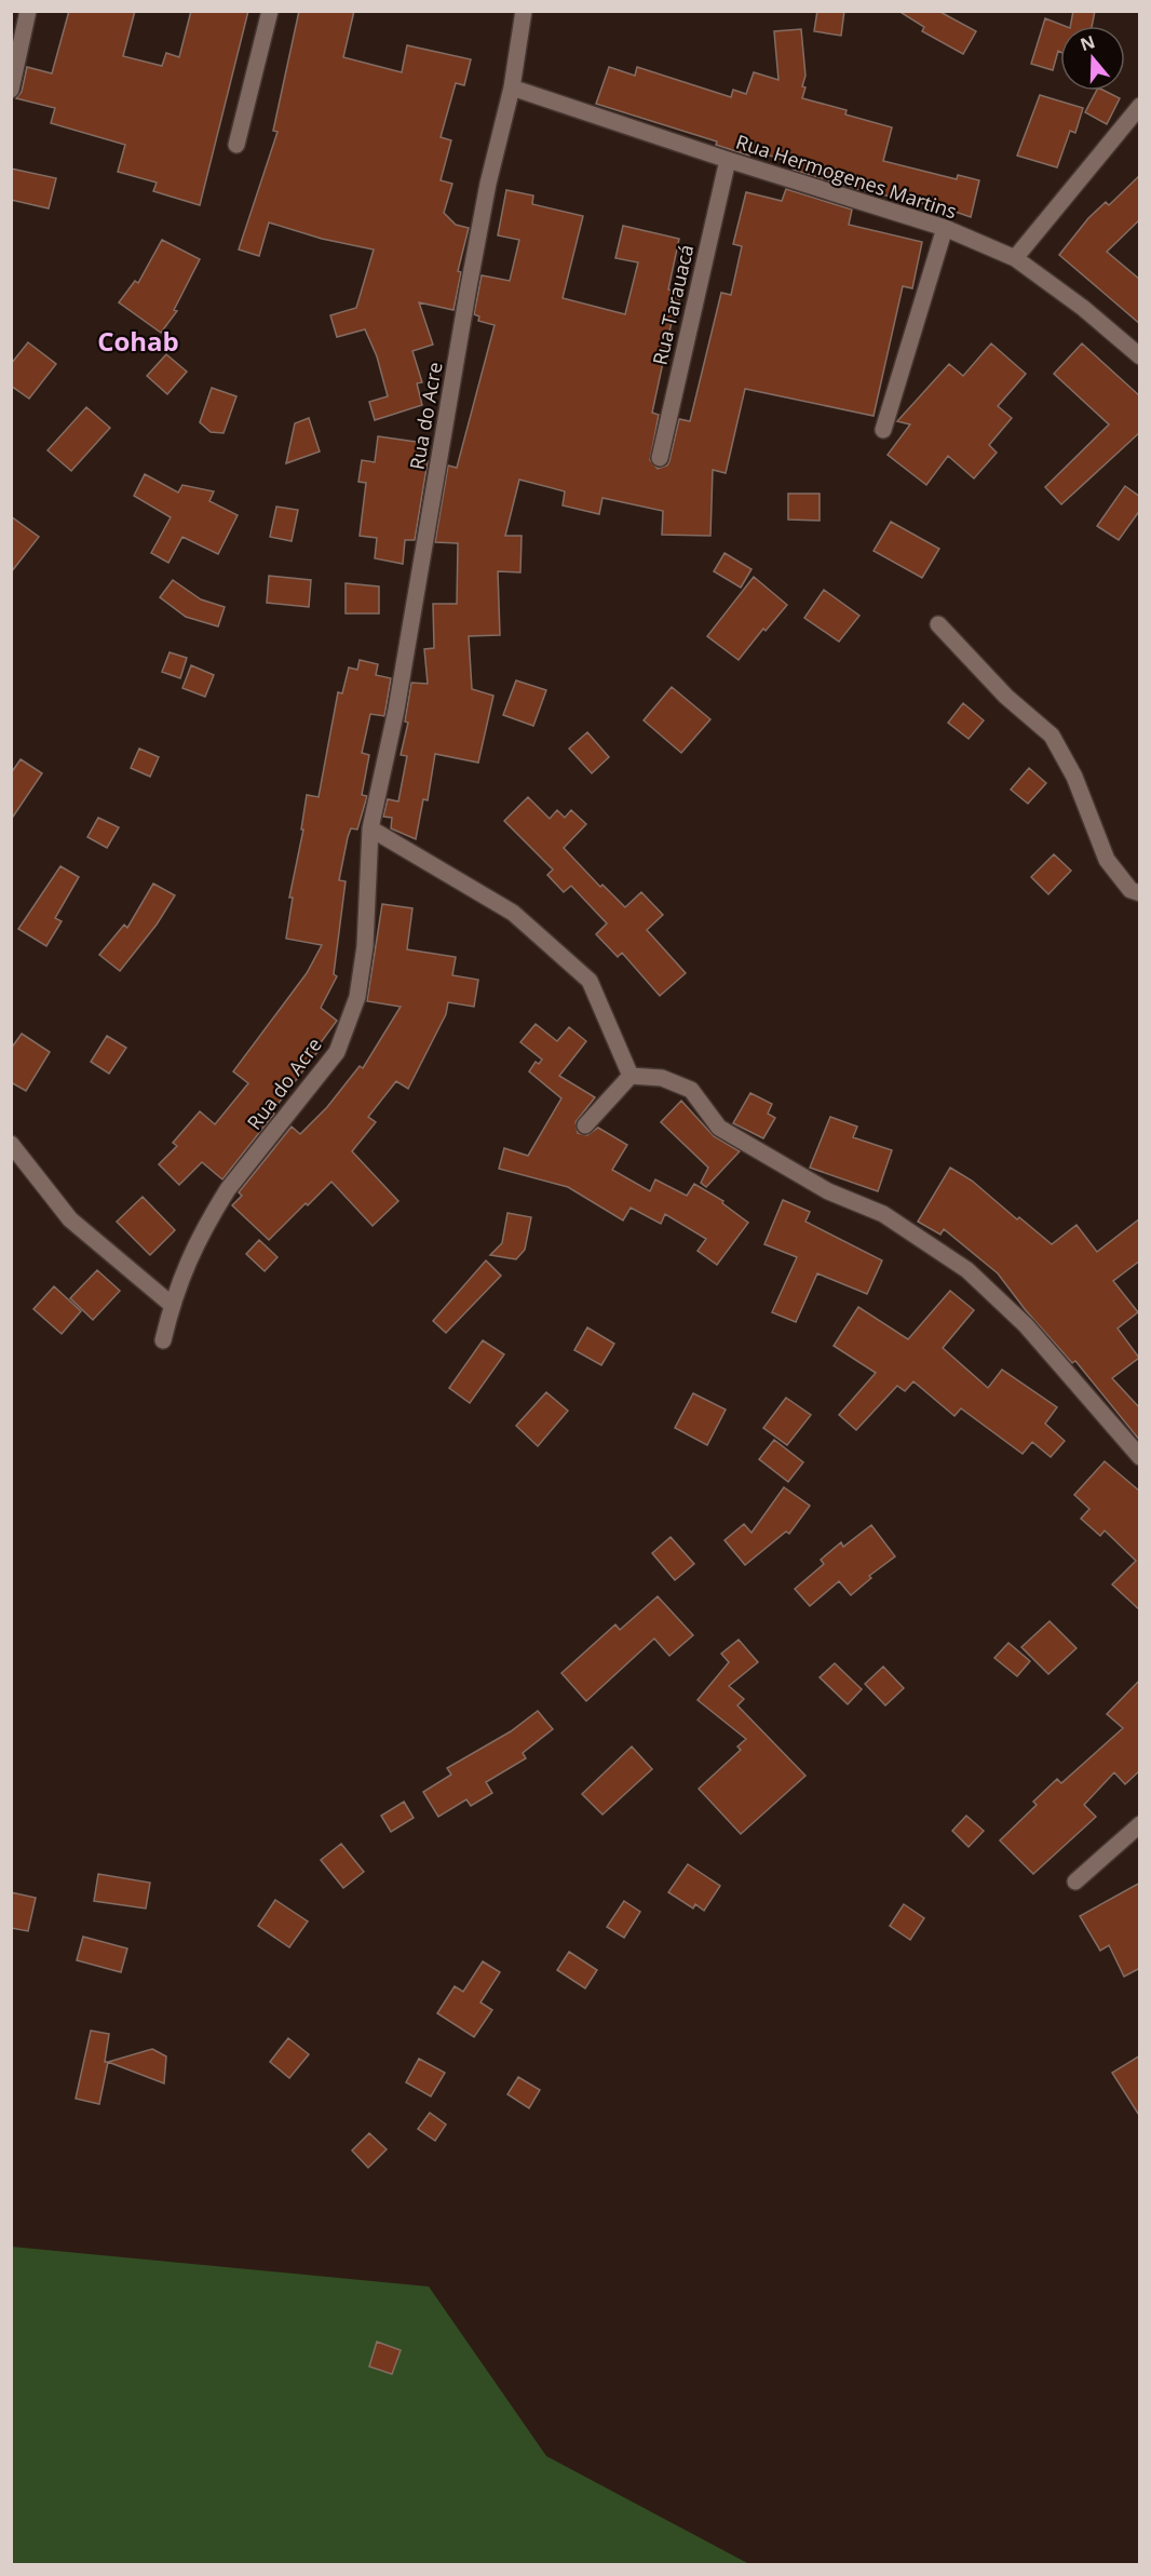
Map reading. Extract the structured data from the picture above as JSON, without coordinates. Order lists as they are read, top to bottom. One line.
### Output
{"streets":{"street":["Rua Hermogenes Martins","Rua Tarauacá","Rua do Acre"]},"crossings":[["Rua Hermogenes Martins","Rua Tarauacá"],["Rua Hermogenes Martins","Rua do Acre"]],"districts":["Cohab"],"north":"top"}
